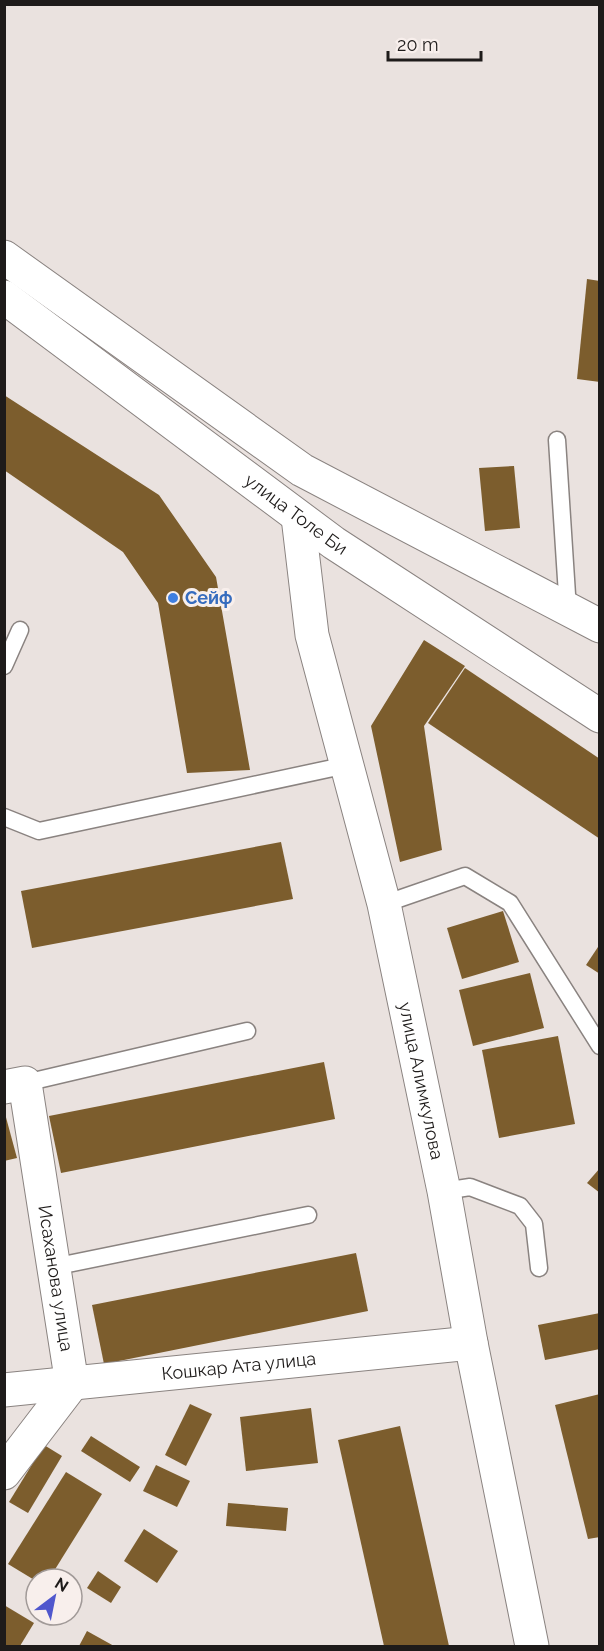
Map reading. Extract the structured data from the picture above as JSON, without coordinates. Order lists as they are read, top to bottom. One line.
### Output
{"streets":{"street":["улица Толе Би","улица Алимкулова","Исаханова улица","Кошкар Ата улица"]},"crossings":[["улица Толе Би","улица Алимкулова"],["улица Алимкулова","Кошкар Ата улица"],["Исаханова улица","Кошкар Ата улица"]],"places":["Сейф"],"scale_bar":"20 m","north":"top right"}
